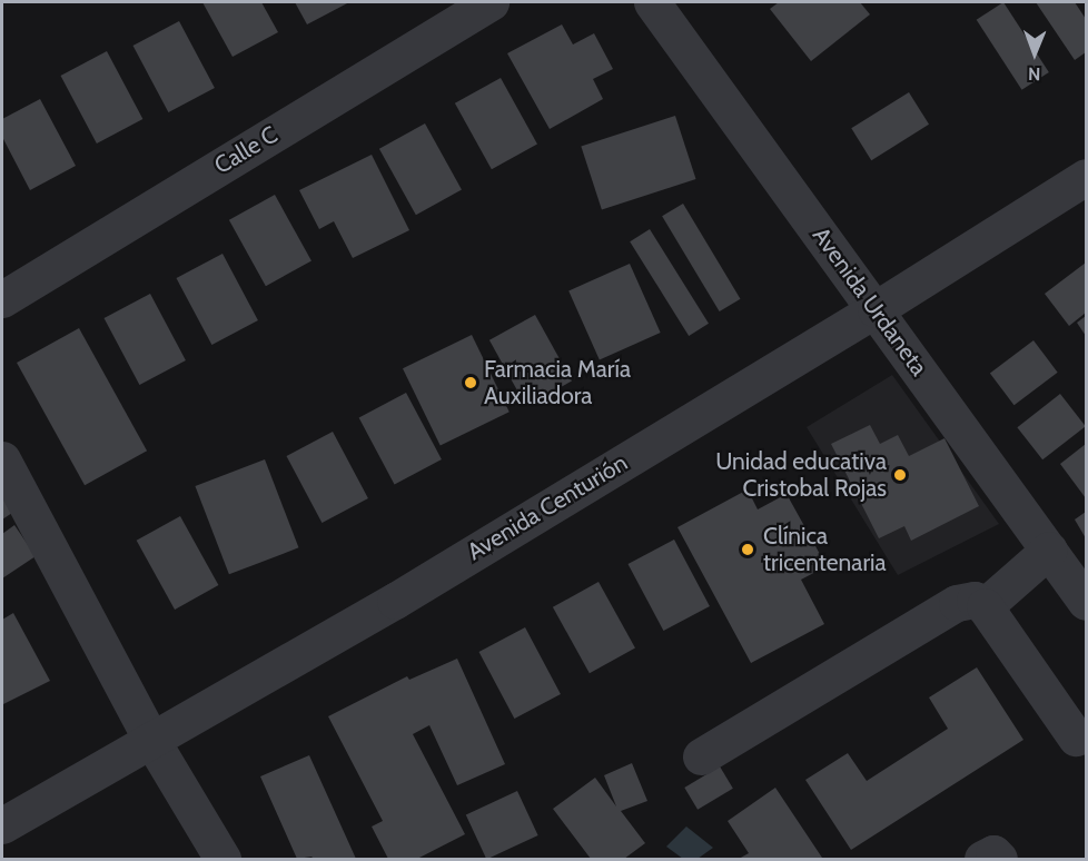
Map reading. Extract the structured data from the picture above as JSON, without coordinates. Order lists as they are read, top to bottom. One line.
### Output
{"streets":{"street":["Calle C","Avenida Urdaneta","Avenida Centurión"]},"crossings":[["Avenida Urdaneta","Avenida Centurión"]],"places":["Farmacia María Auxiliadora","Unidad educativa Cristobal Rojas","Clínica tricentenaria"],"north":"bottom"}
